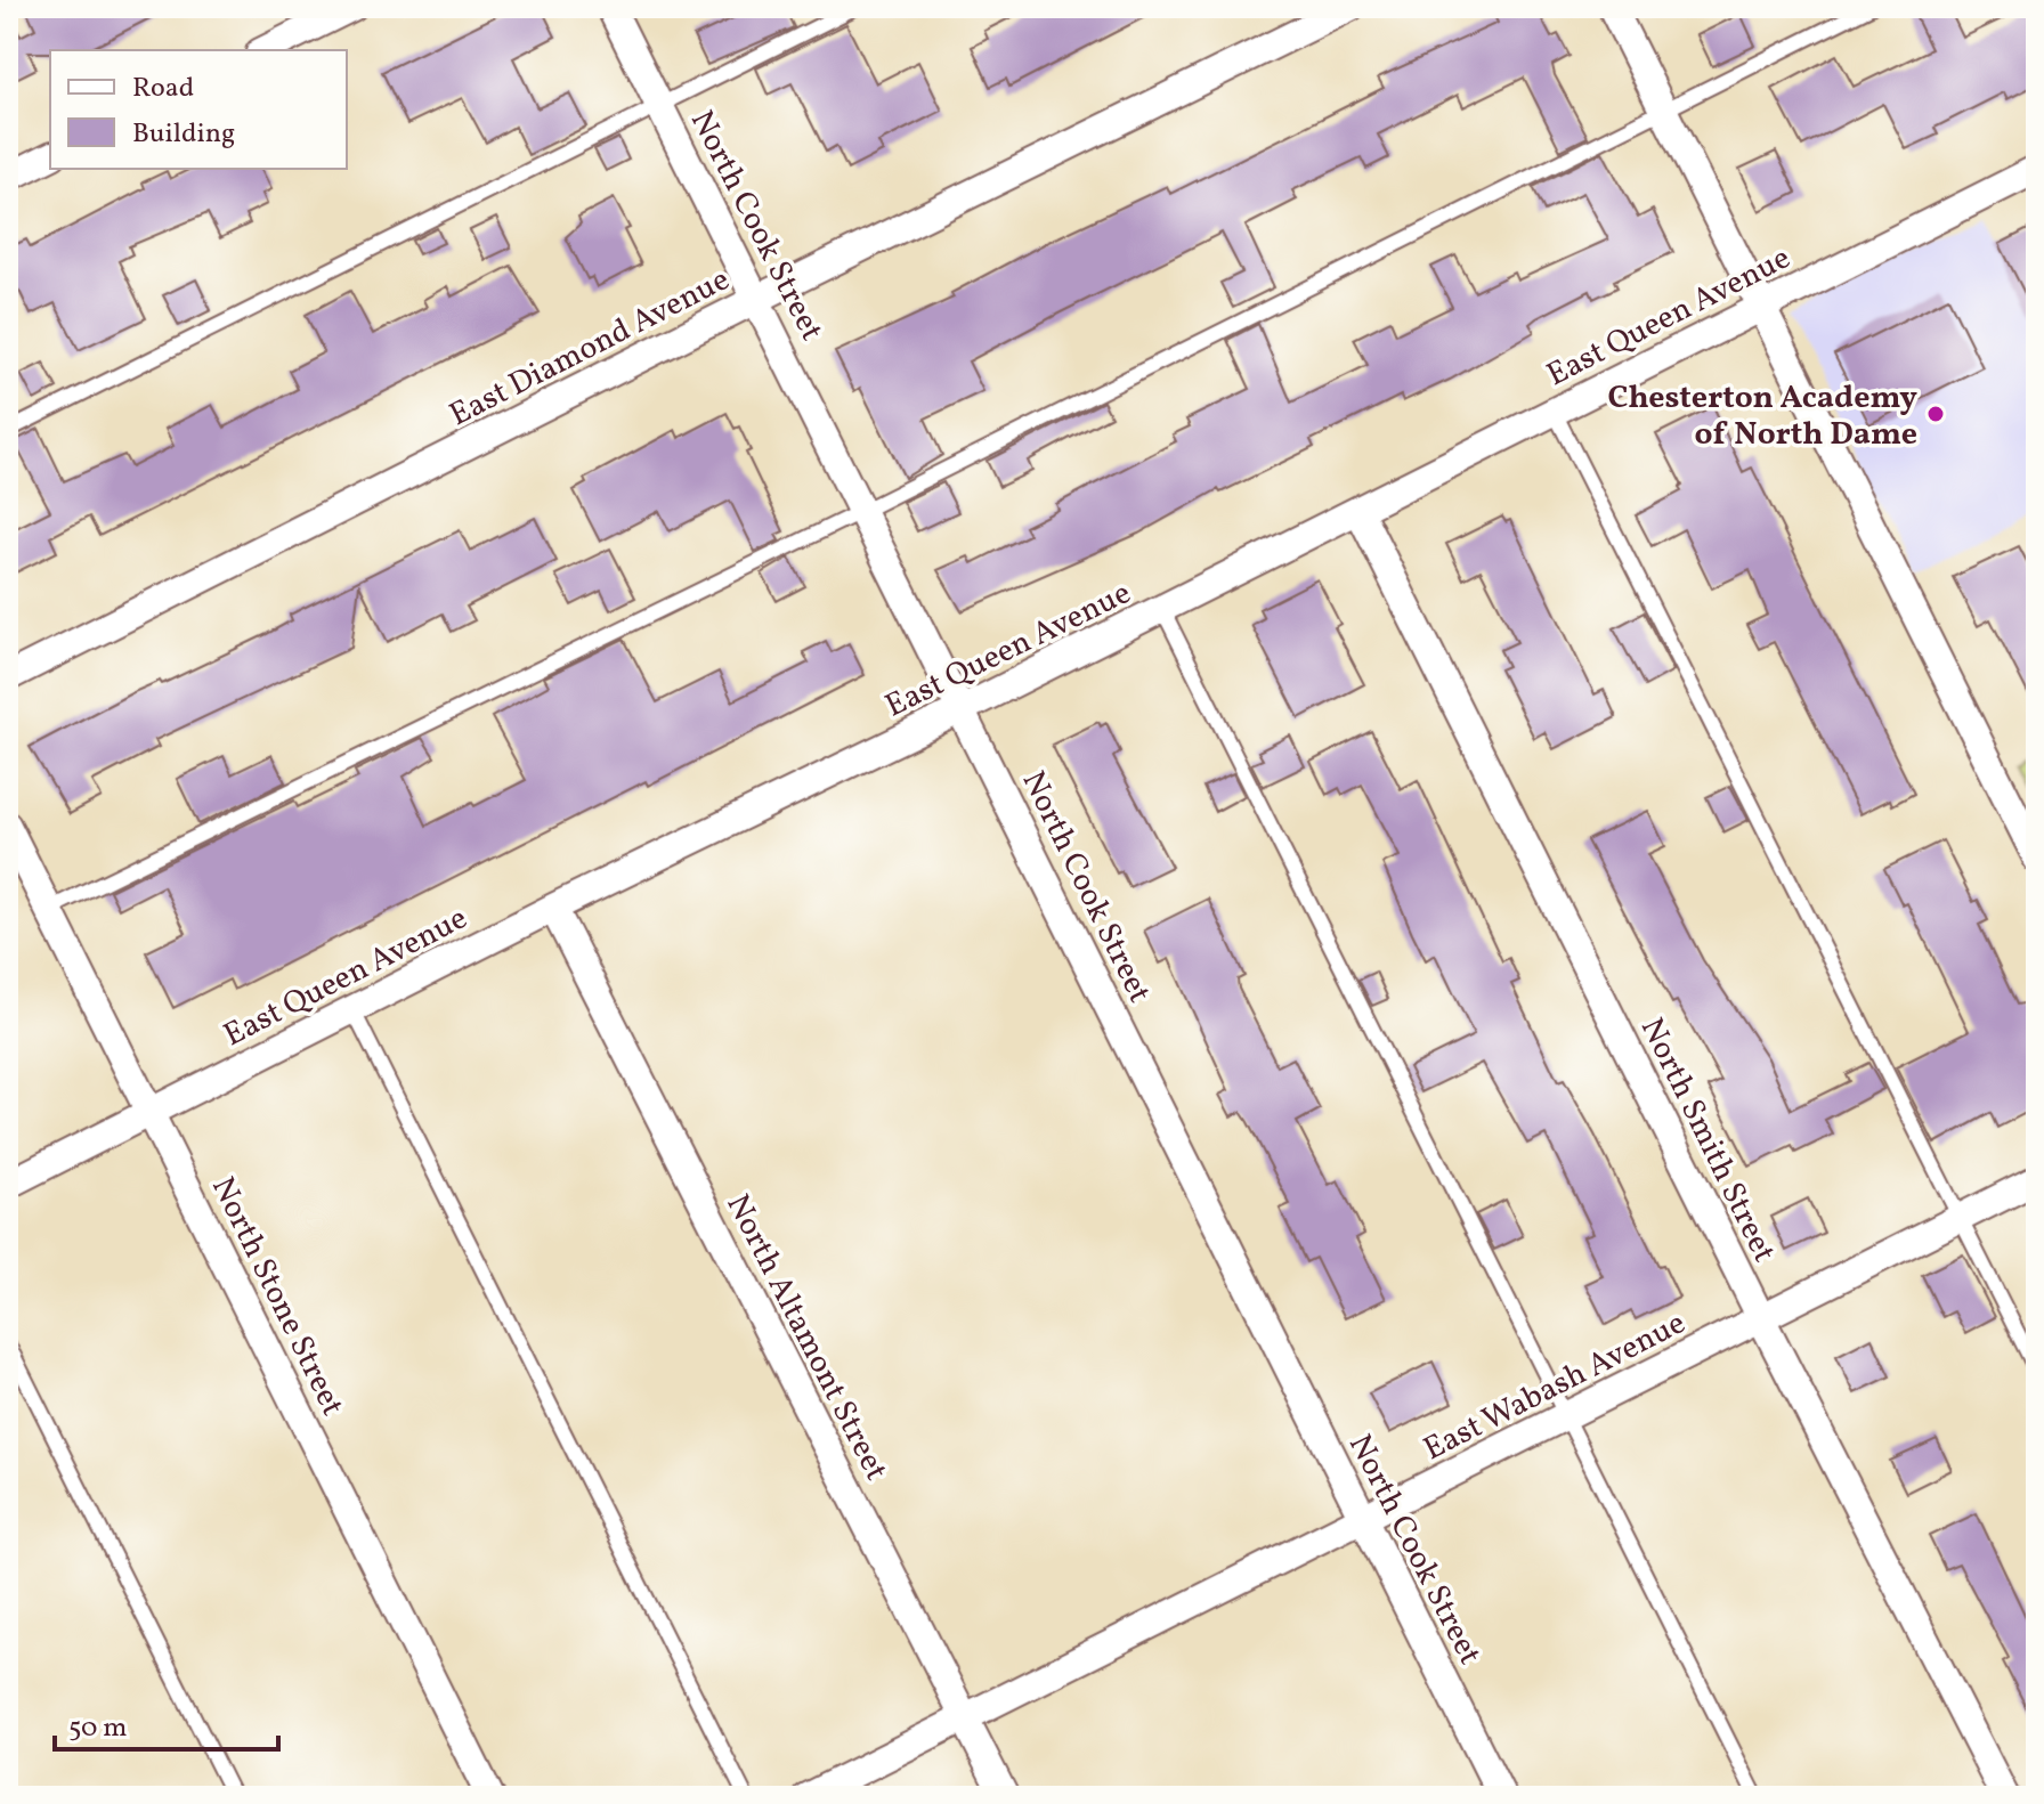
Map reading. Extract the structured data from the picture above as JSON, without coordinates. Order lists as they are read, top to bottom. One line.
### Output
{"streets":{"street":["North Cook Street","East Queen Avenue","East Diamond Avenue","North Smith Street","North Stone Street","North Altamont Street","East Wabash Avenue"]},"crossings":[["North Cook Street","East Queen Avenue"],["North Cook Street","East Diamond Avenue"],["North Cook Street","East Wabash Avenue"],["East Queen Avenue","North Smith Street"],["East Queen Avenue","North Stone Street"],["East Queen Avenue","North Altamont Street"],["North Smith Street","East Wabash Avenue"],["North Altamont Street","East Wabash Avenue"]],"places":["Chesterton Academy of North Dame"],"legend":["Road","Building"],"scale_bar":"50 m"}
